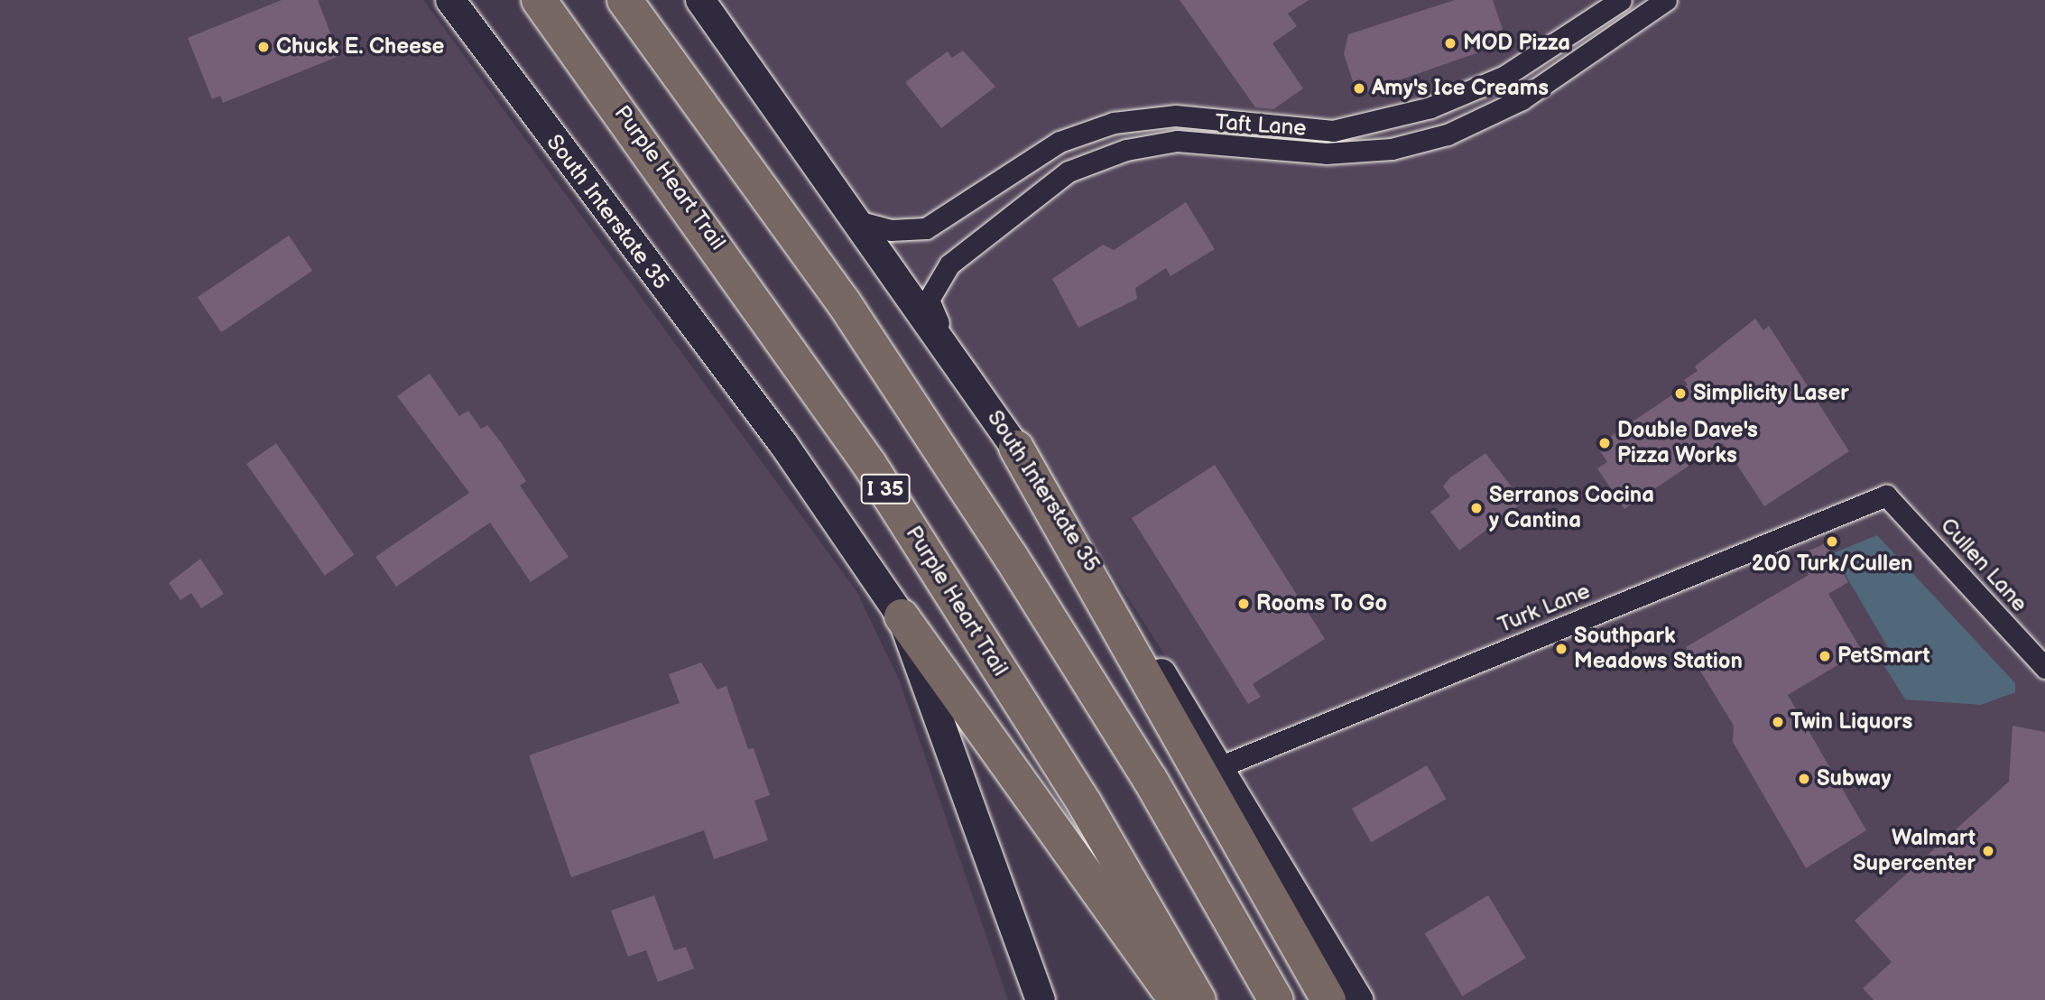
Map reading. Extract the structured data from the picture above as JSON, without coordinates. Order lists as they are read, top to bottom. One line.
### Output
{"streets":{"highway":["Purple Heart Trail","I 35"],"main road":["South Interstate 35"],"street":["Taft Lane","Cullen Lane","Turk Lane"]},"crossings":[["Taft Lane","South Interstate 35"],["South Interstate 35","Turk Lane"],["Cullen Lane","Turk Lane"]],"places":["MOD Pizza","Chuck E. Cheese","Amy's Ice Creams","Simplicity Laser","Double Dave's Pizza Works","Serranos Cocina y Cantina","200 Turk/Cullen","Rooms To Go","Southpark Meadows Station","PetSmart","Twin Liquors","Subway","Walmart Supercenter"]}
